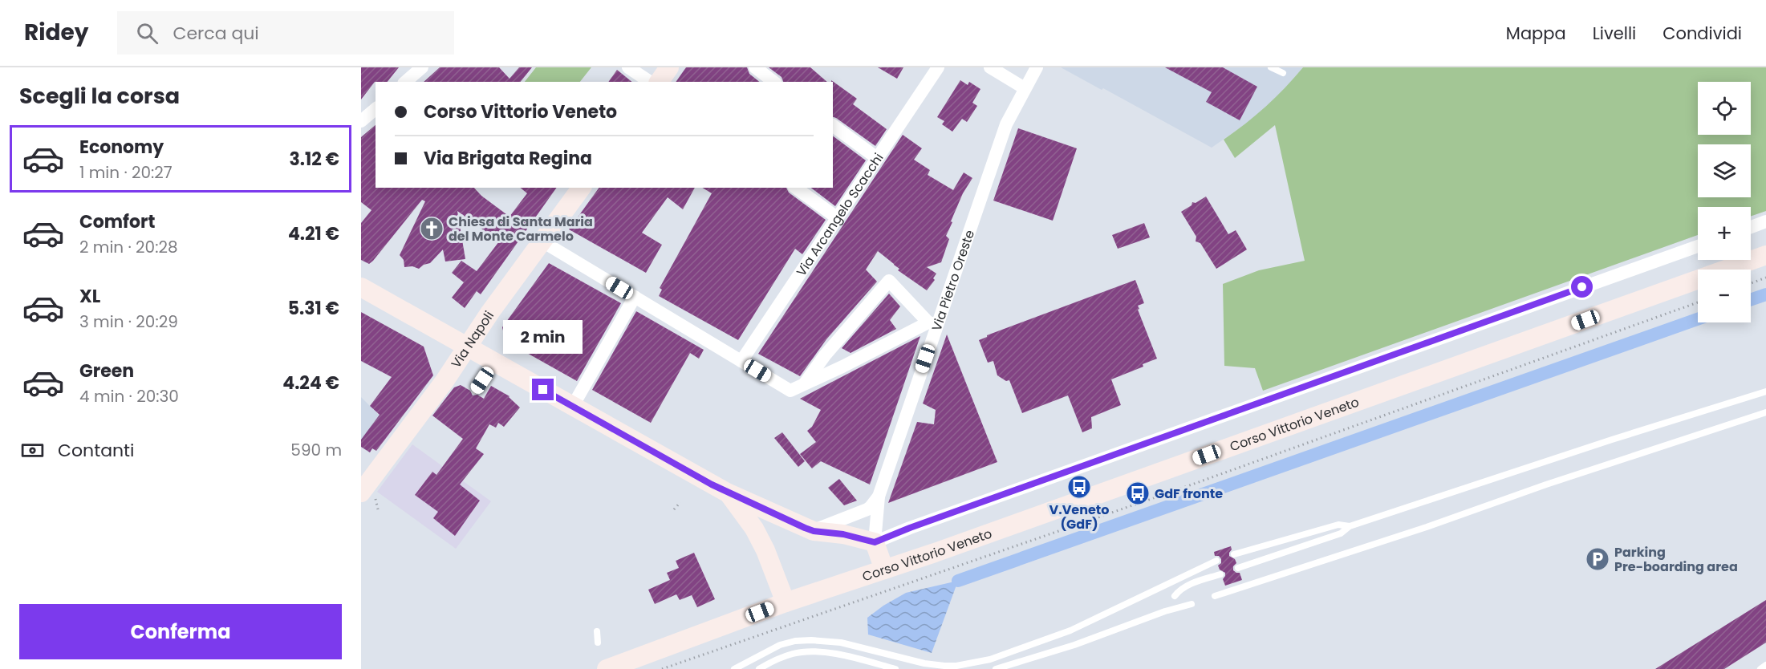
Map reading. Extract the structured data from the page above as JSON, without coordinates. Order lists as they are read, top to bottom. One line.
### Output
{"streets":{"main road":["Via Napoli","Corso Vittorio Veneto"],"street":["Via Arcangelo Scacchi","Via Pietro Oreste"]},"places":{"church":["Chiesa di Santa Maria del Monte Carmelo"],"bus stop":["V.Veneto (GdF)","GdF fronte"],"parking":["Parking Pre-boarding area"]},"page":{"header":"Ridey","search":"Cerca qui","nav":["Mappa","Livelli","Condividi"],"heading":"Scegli la corsa","map_buttons":["+","−"],"banner":["Corso Vittorio Veneto","Via Brigata Regina"],"list":[{"name":"Economy","note":"1 min · 20:27","value":"3.12 €"},{"name":"Comfort","note":"2 min · 20:28","value":"4.21 €"},{"name":"XL","note":"3 min · 20:29","value":"5.31 €"},{"name":"Green","note":"4 min · 20:30","value":"4.24 €"}],"bubble":"2 min","pay":["Contanti","590 m"],"buttons":"Conferma"}}
